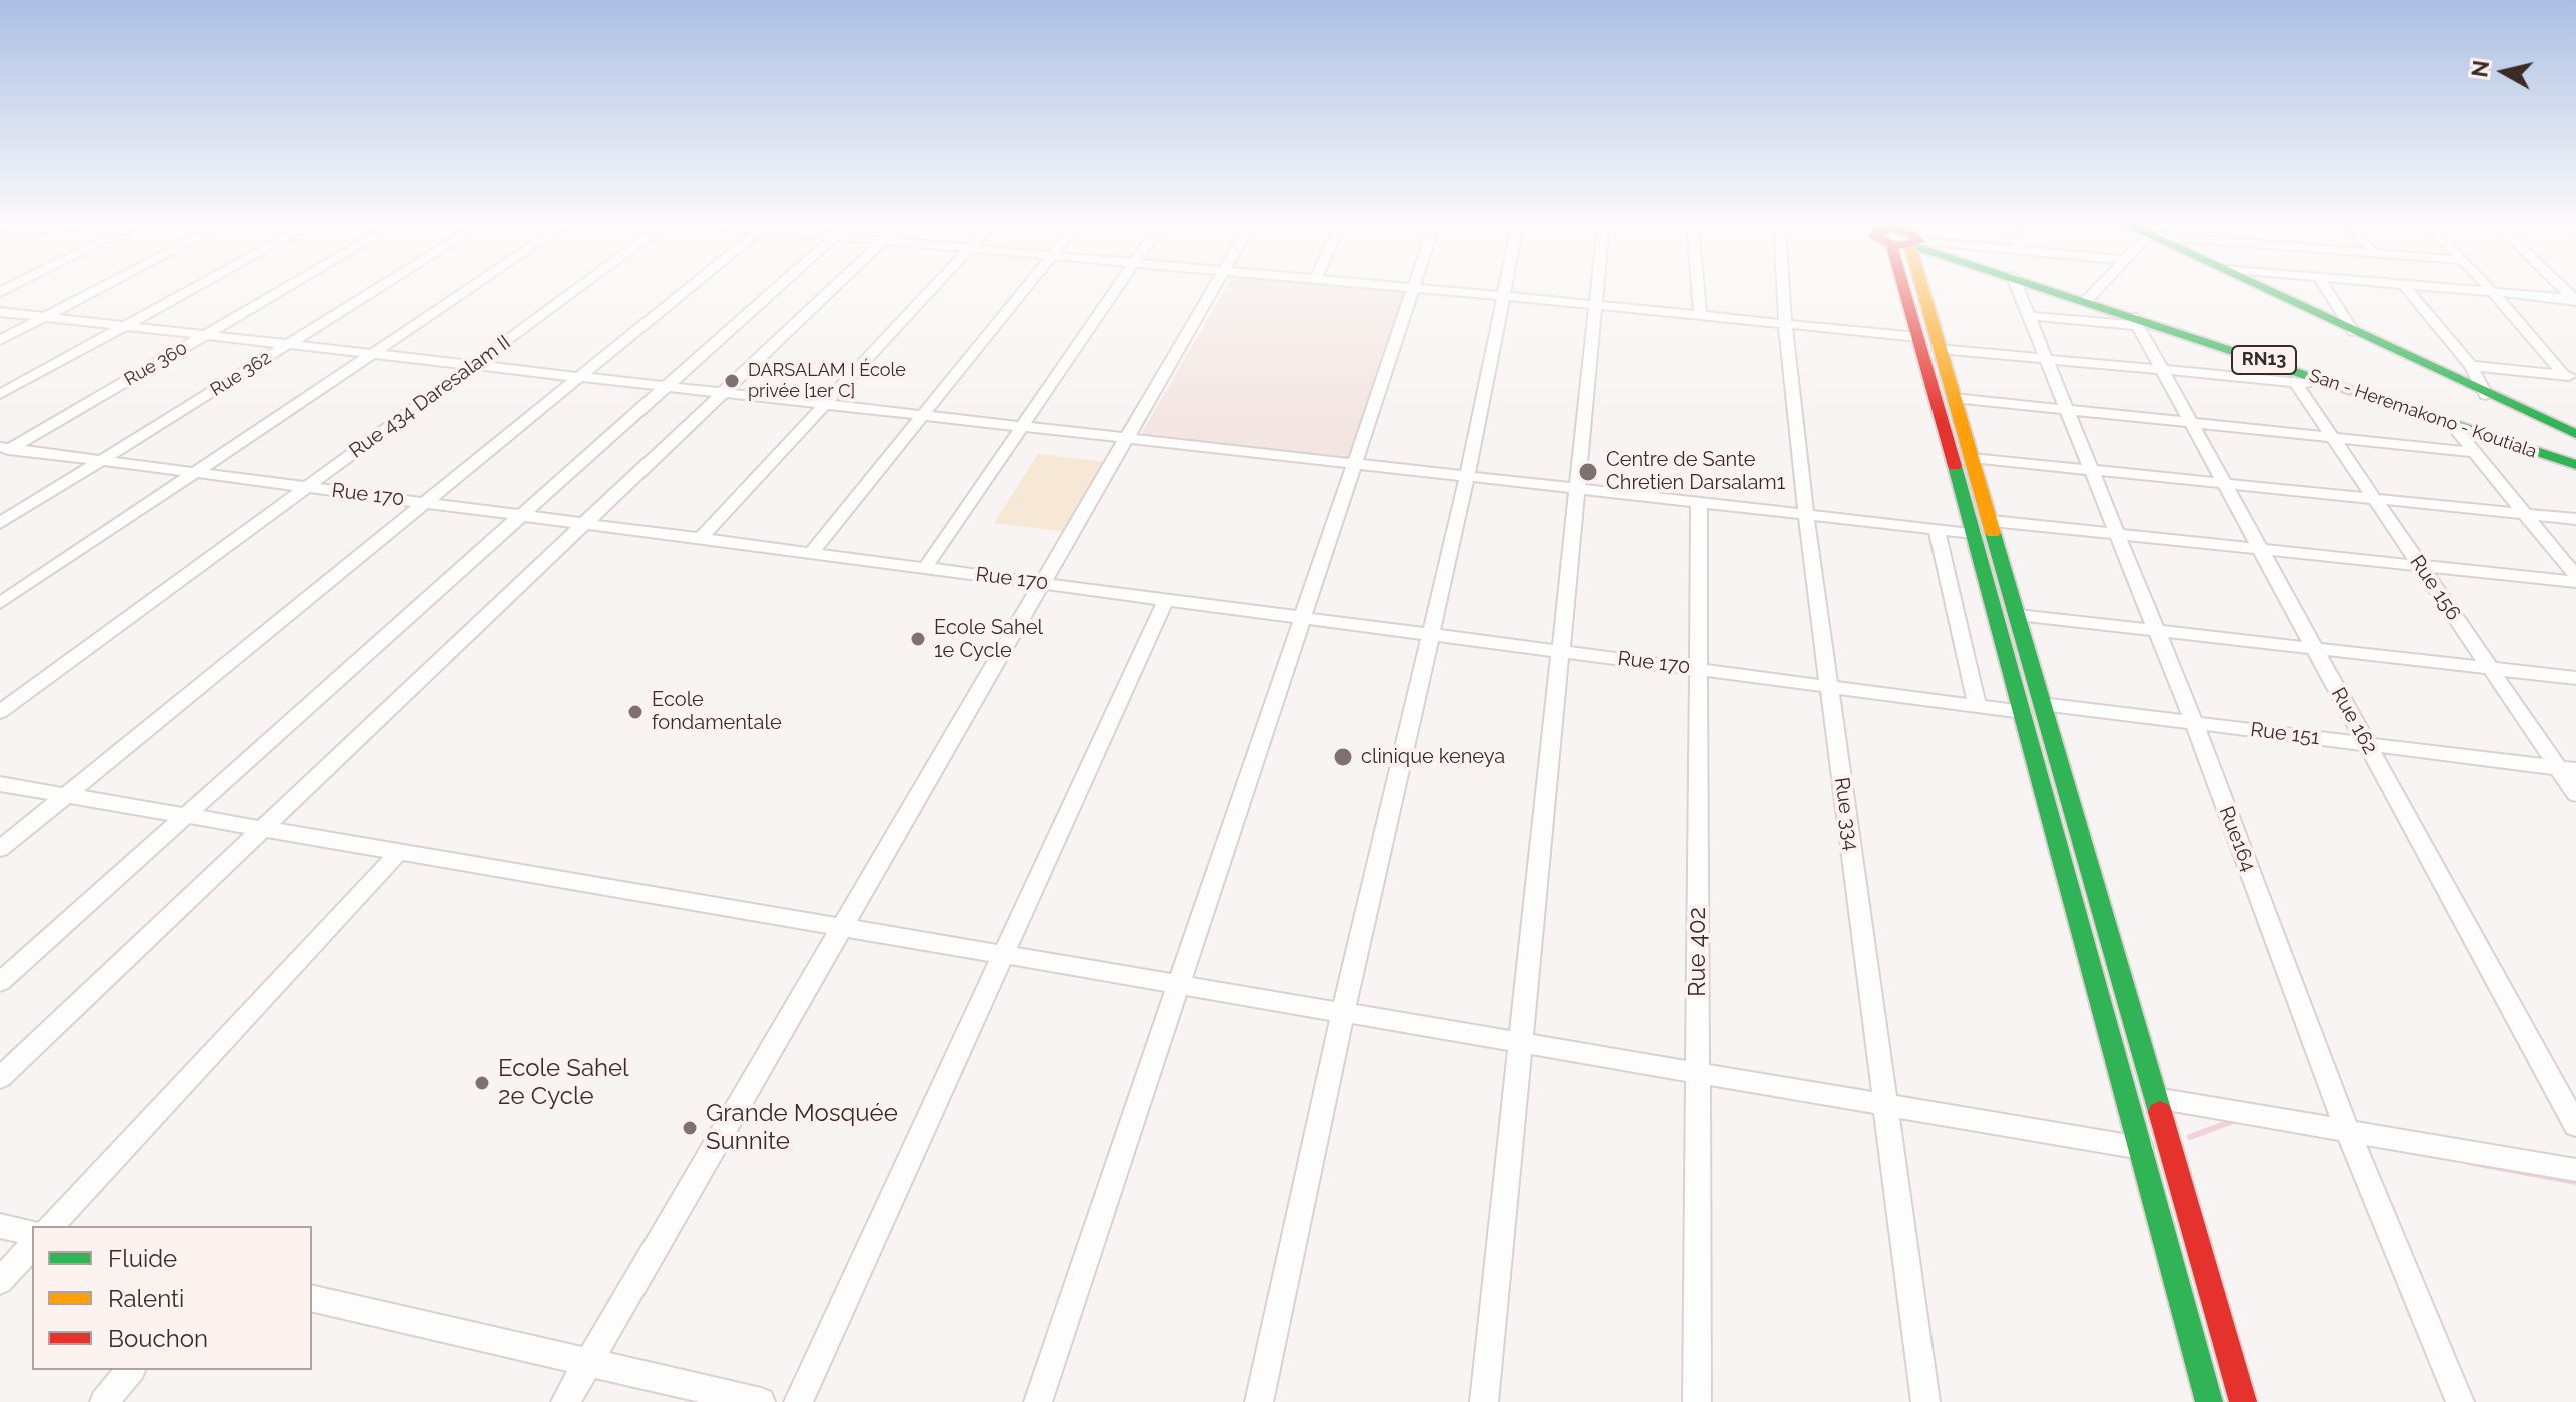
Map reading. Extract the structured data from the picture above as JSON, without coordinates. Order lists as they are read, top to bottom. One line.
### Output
{"streets":{"main road":["RN13","San - Heremakono - Koutiala"],"street":["Rue 360","Rue 362","Rue 434 Daresalam II","Rue 170","Rue 156","Rue 162","Rue 151","Rue 334","Rue164","Rue 402"]},"crossings":[["Rue 360","Rue 170"],["Rue 362","Rue 170"],["Rue 434 Daresalam II","Rue 170"],["San - Heremakono - Koutiala","Rue 162"],["Rue 170","Rue 334"],["Rue 170","Rue 402"],["Rue 156","Rue 151"],["Rue 162","Rue 151"],["Rue 151","Rue164"]],"places":["DARSALAM I École privée [1er C]","Centre de Sante Chretien Darsalam1","Ecole Sahel 1e Cycle","Ecole fondamentale","clinique keneya","Ecole Sahel 2e Cycle","Grande Mosquée Sunnite"],"legend":["Fluide","Ralenti","Bouchon"],"north":"left"}
